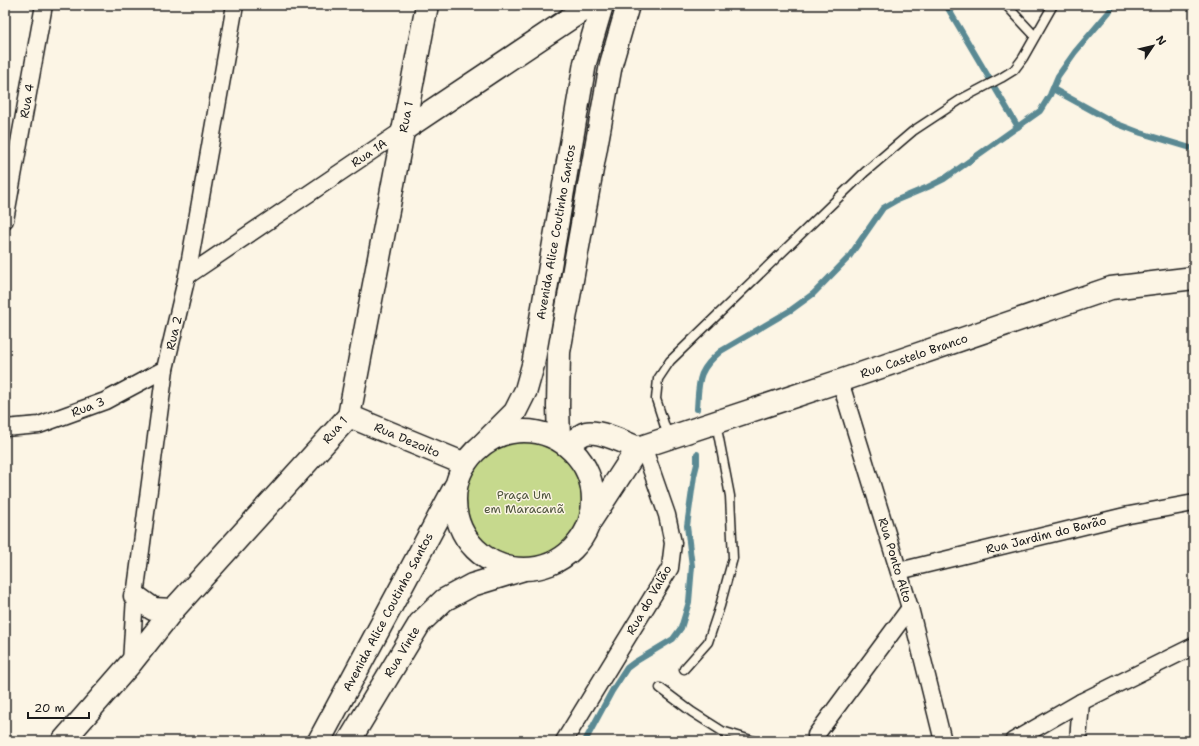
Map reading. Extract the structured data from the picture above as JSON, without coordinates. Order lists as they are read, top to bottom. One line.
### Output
{"streets":{"street":["Rua 4","Rua 1","Rua 1A","Avenida Alice Coutinho Santos","Rua 2","Rua Castelo Branco","Rua 3","Rua Dezoito","Rua Jardim do Barão","Rua Ponto Alto","Rua do Valão","Rua Vinte"]},"crossings":[["Rua 1","Rua 1A"],["Rua 1","Rua 2"],["Rua 1","Rua Dezoito"],["Rua 1A","Rua 2"],["Avenida Alice Coutinho Santos","Rua Dezoito"],["Avenida Alice Coutinho Santos","Rua Vinte"],["Rua 2","Rua 3"],["Rua Castelo Branco","Rua Ponto Alto"],["Rua Castelo Branco","Rua do Valão"],["Rua Dezoito","Rua Vinte"],["Rua Jardim do Barão","Rua Ponto Alto"]],"parks":["Praça Um em Maracanã"],"scale_bar":"20 m","north":"top right"}
